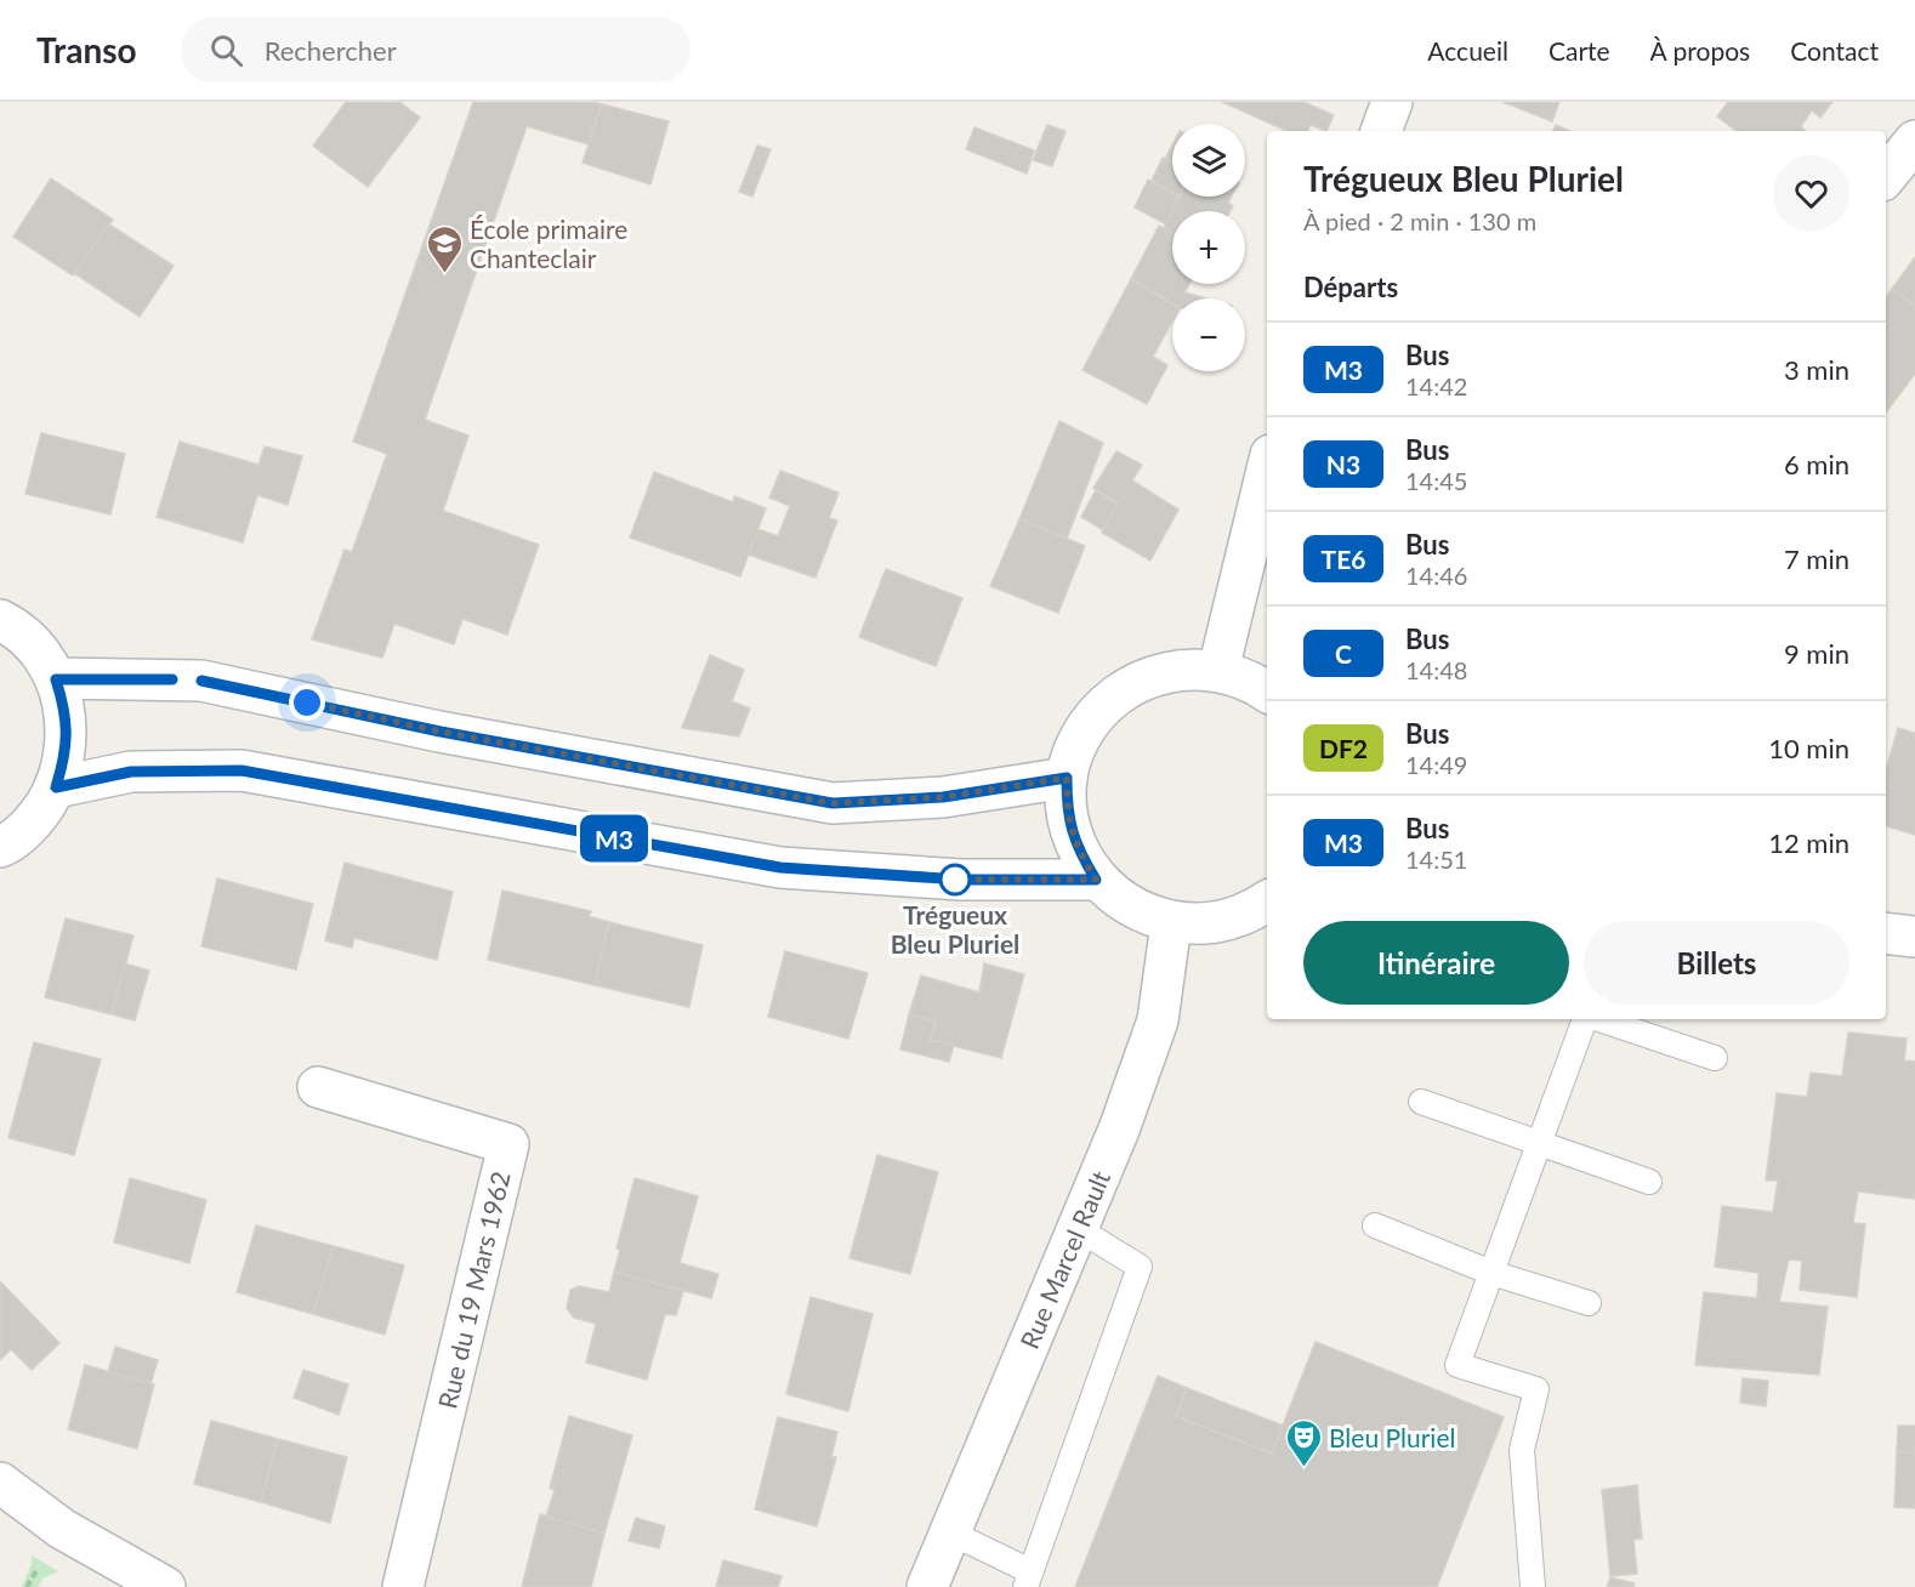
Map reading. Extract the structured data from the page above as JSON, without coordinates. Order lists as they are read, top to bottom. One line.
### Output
{"streets":{"street":["Rue Marcel Rault","Rue du 19 Mars 1962"]},"places":{"school or university":["École primaire Chanteclair"],"other":["Trégueux Bleu Pluriel"],"theatre":["Bleu Pluriel"]},"lines":["bus line M3"],"page":{"header":"Transo","search":"Rechercher","nav":["Accueil","Carte","À propos","Contact"],"on_map":"M3","map_buttons":["+","−"],"heading":[["Trégueux Bleu Pluriel","À pied · 2 min · 130 m"],"Départs"],"list":[{"mark":"M3","name":"Bus","note":"14:42","value":"3 min"},{"mark":"N3","name":"Bus","note":"14:45","value":"6 min"},{"mark":"TE6","name":"Bus","note":"14:46","value":"7 min"},{"mark":"C","name":"Bus","note":"14:48","value":"9 min"},{"mark":"DF2","name":"Bus","note":"14:49","value":"10 min"},{"mark":"M3","name":"Bus","note":"14:51","value":"12 min"}],"buttons":["Itinéraire","Billets"]}}
